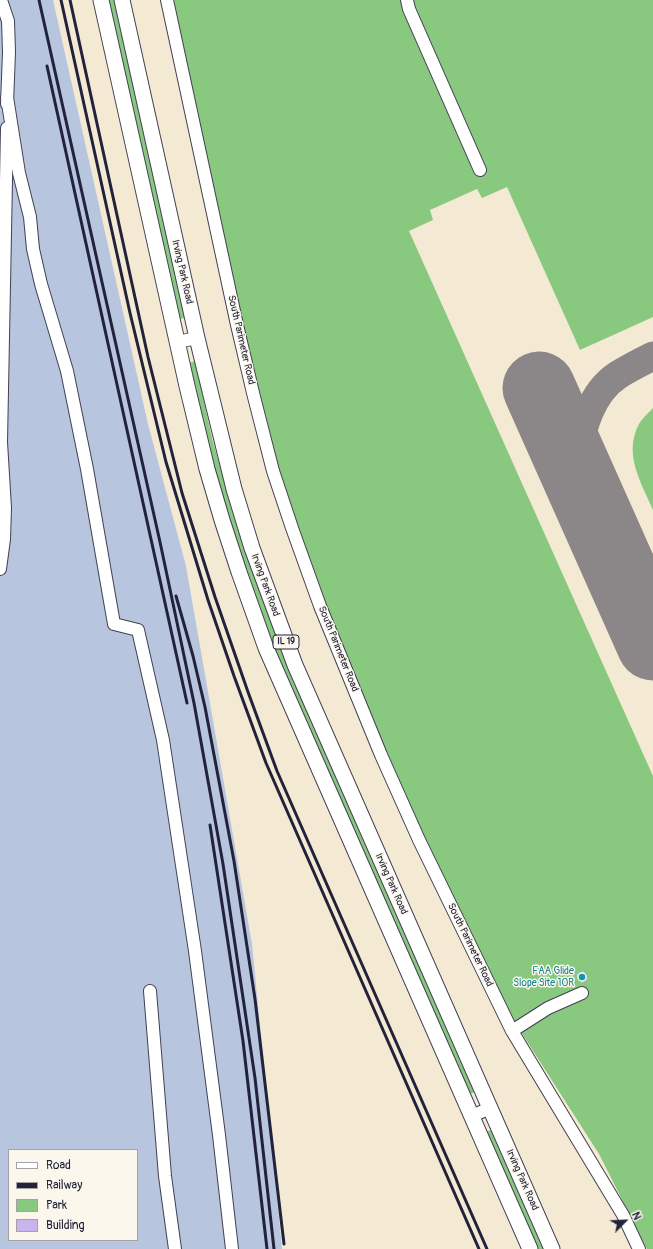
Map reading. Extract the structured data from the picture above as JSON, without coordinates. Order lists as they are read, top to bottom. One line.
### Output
{"streets":{"main road":["Irving Park Road","IL 19"],"lane":["South Parimeter Road"]},"places":["FAA Glide Slope Site 10R"],"legend":["Road","Railway","Park","Building"],"north":"top right"}
